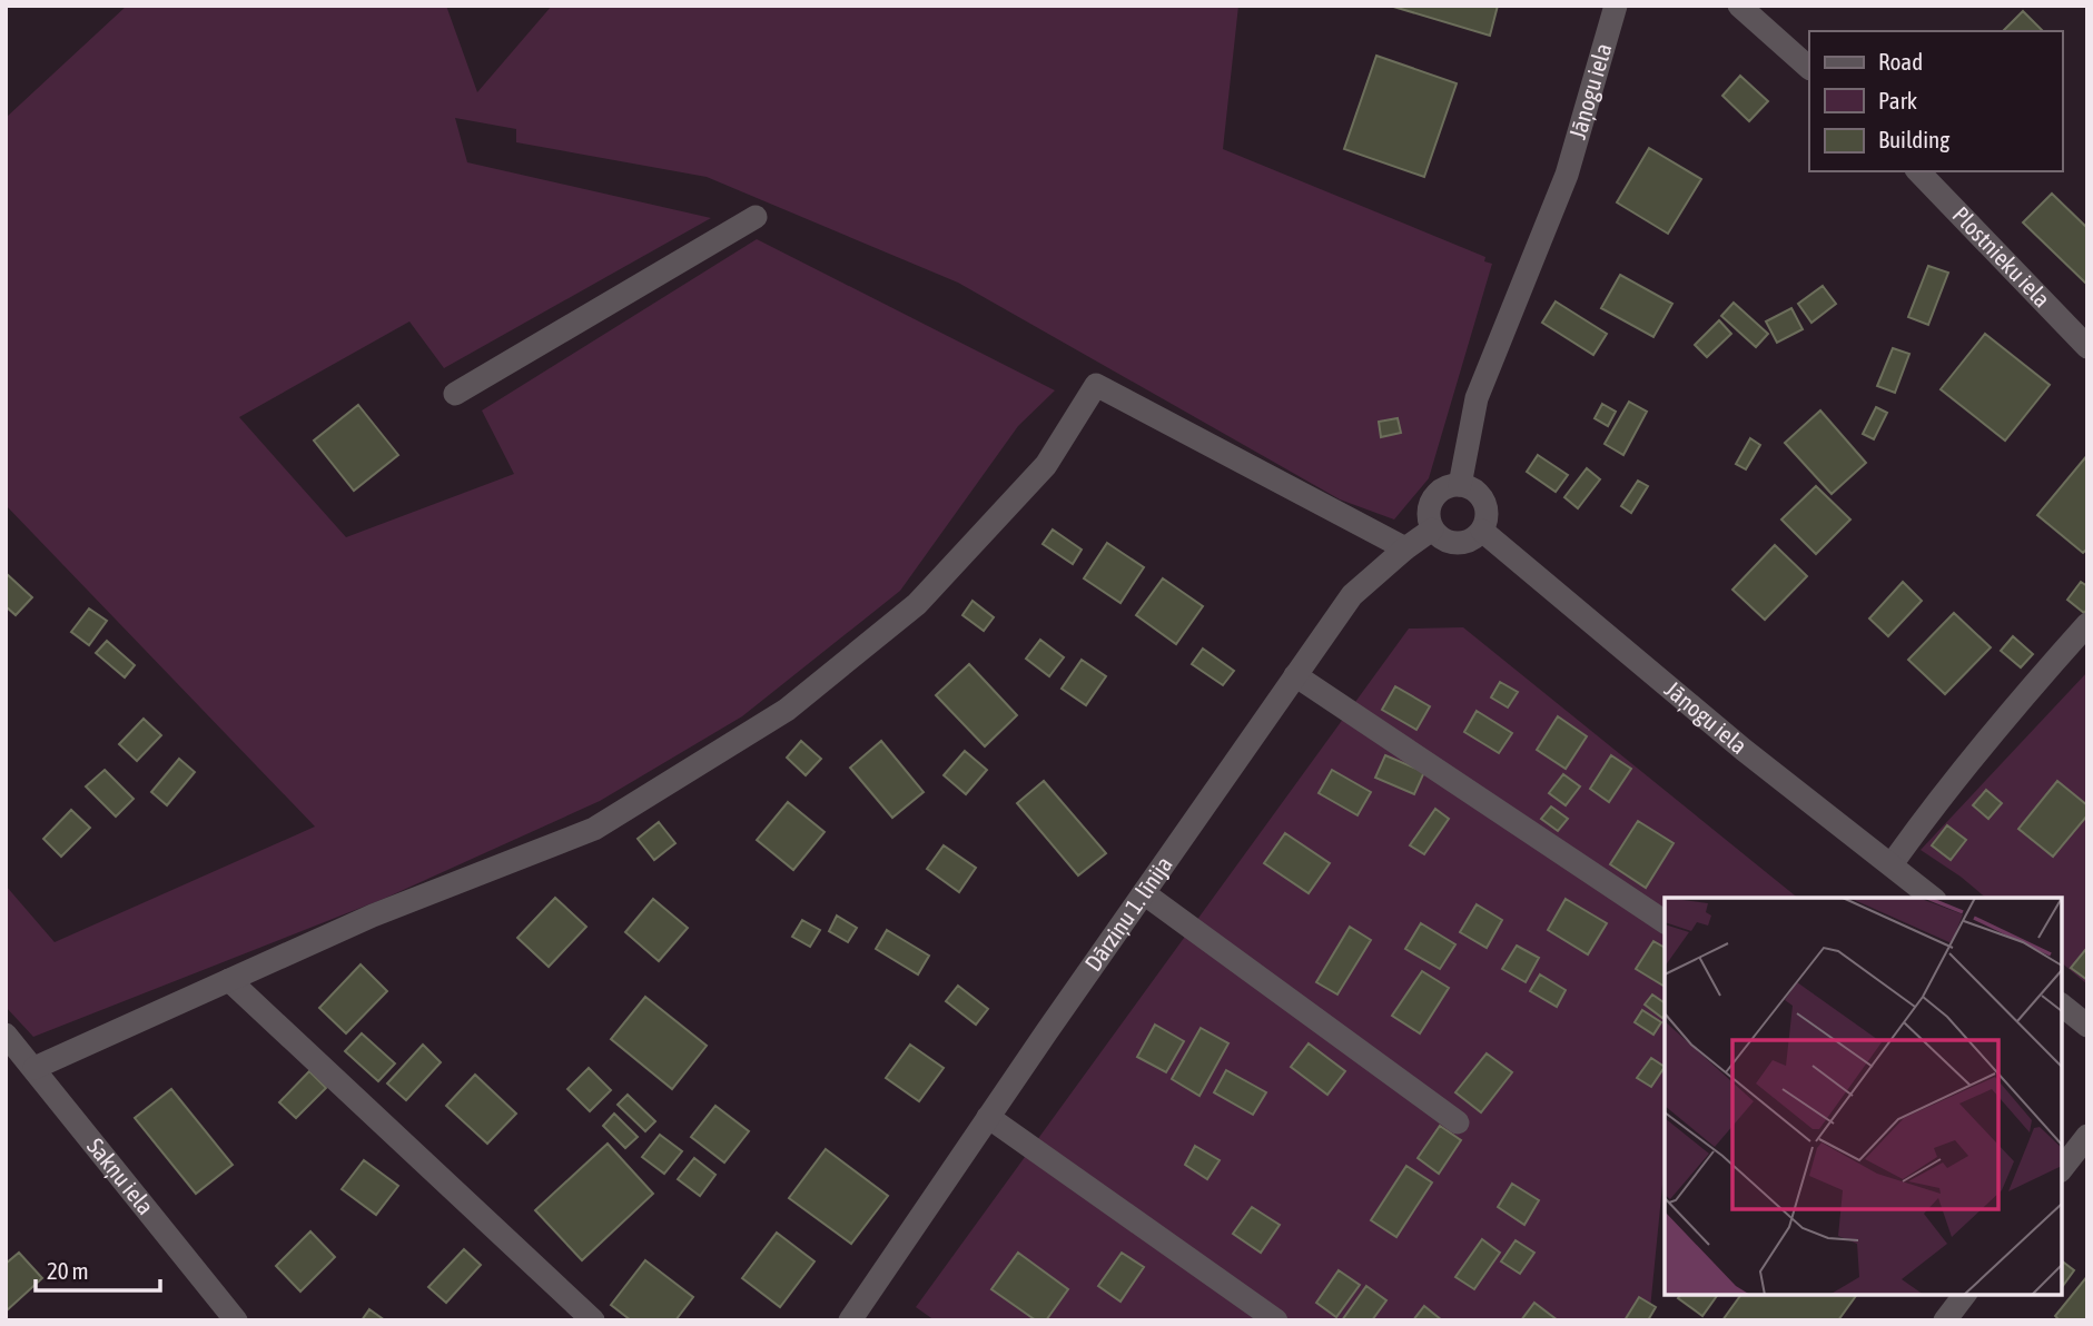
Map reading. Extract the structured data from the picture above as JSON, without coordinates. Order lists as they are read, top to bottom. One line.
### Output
{"streets":{"street":["Jāņogu iela","Plostnieku iela","Dārziņu 1. līnija","Sakņu iela"]},"crossings":[["Jāņogu iela","Dārziņu 1. līnija"]],"legend":["Road","Park","Building"],"scale_bar":"20 m"}
